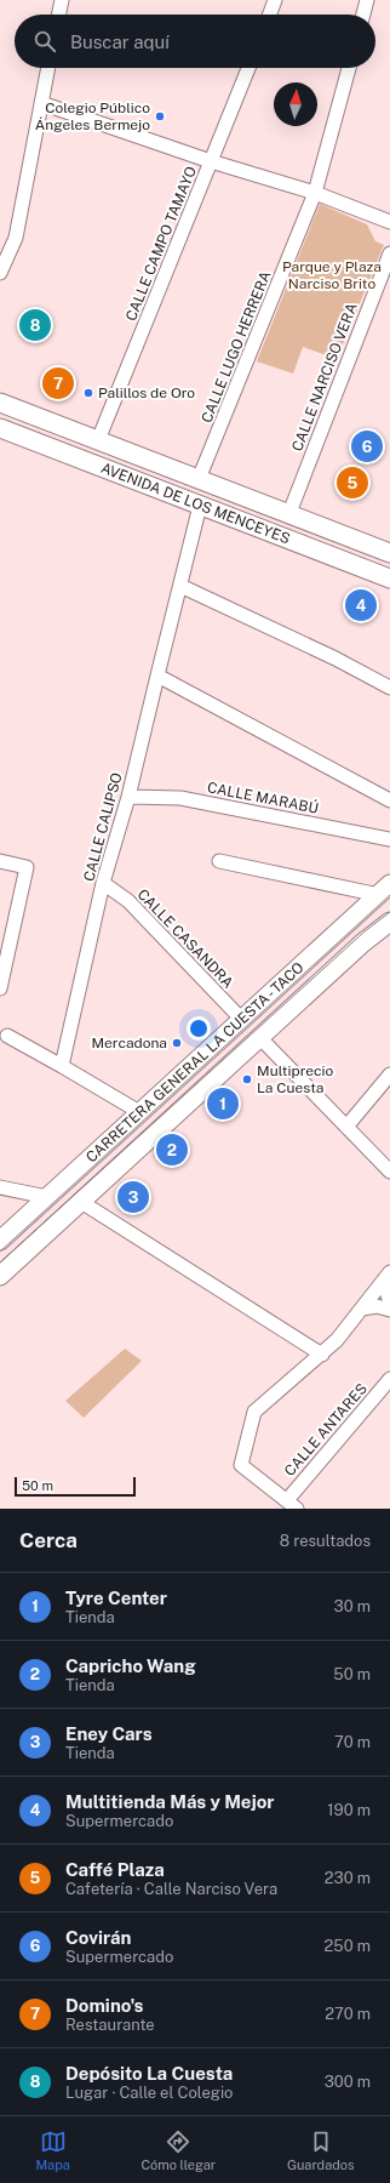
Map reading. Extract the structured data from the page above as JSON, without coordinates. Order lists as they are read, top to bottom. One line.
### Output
{"streets":{"main road":["AVENIDA DE LOS MENCEYES","CARRETERA GENERAL LA CUESTA - TACO"],"street":["CALLE CAMPO TAMAYO","CALLE LUGO HERRERA","CALLE NARCISO VERA","CALLE MARABÚ","CALLE CALIPSO","CALLE CASANDRA","CALLE ANTARES"]},"crossings":[["CALLE CAMPO TAMAYO","AVENIDA DE LOS MENCEYES"],["CALLE LUGO HERRERA","AVENIDA DE LOS MENCEYES"],["CALLE NARCISO VERA","AVENIDA DE LOS MENCEYES"],["AVENIDA DE LOS MENCEYES","CALLE CALIPSO"],["CALLE MARABÚ","CALLE CALIPSO"],["CALLE CALIPSO","CALLE CASANDRA"],["CALLE CASANDRA","CARRETERA GENERAL LA CUESTA - TACO"]],"parks":["Parque y Plaza Narciso Brito"],"places":["Colegio Público Ángeles Bermejo","Palillos de Oro","Mercadona","Multiprecio La Cuesta"],"scale_bar":"50 m","north":"top","page":{"search":"Buscar aquí","pins":["8","7","6","5","4","1","2","3"],"scale":"50 m","heading":["Cerca","8 resultados"],"list":[{"mark":"1","name":"Tyre Center","note":"Tienda","value":"30 m"},{"mark":"2","name":"Capricho Wang","note":"Tienda","value":"50 m"},{"mark":"3","name":"Eney Cars","note":"Tienda","value":"70 m"},{"mark":"4","name":"Multitienda Más y Mejor","note":"Supermercado","value":"190 m"},{"mark":"5","name":"Caffé Plaza","note":"Cafetería · Calle Narciso Vera","value":"230 m"},{"mark":"6","name":"Covirán","note":"Supermercado","value":"250 m"},{"mark":"7","name":"Domino's","note":"Restaurante","value":"270 m"},{"mark":"8","name":"Depósito La Cuesta","note":"Lugar · Calle el Colegio","value":"300 m"}],"nav":["Mapa","Cómo llegar","Guardados"]}}
